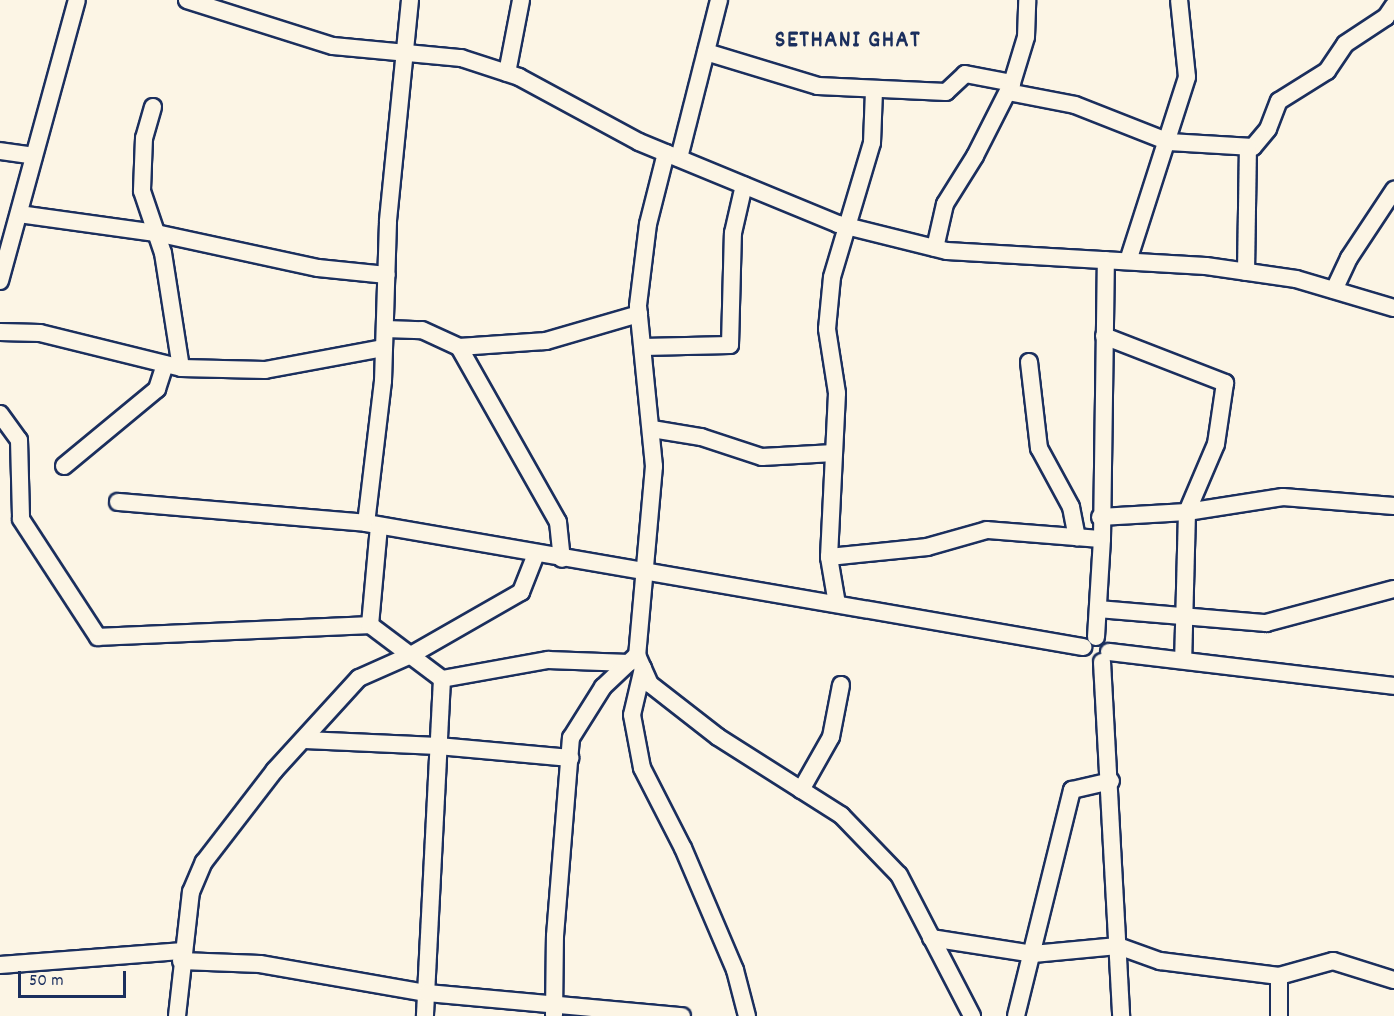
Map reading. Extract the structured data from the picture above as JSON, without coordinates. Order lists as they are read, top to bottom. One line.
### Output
{"districts":["SETHANI GHAT"],"scale_bar":"50 m"}
